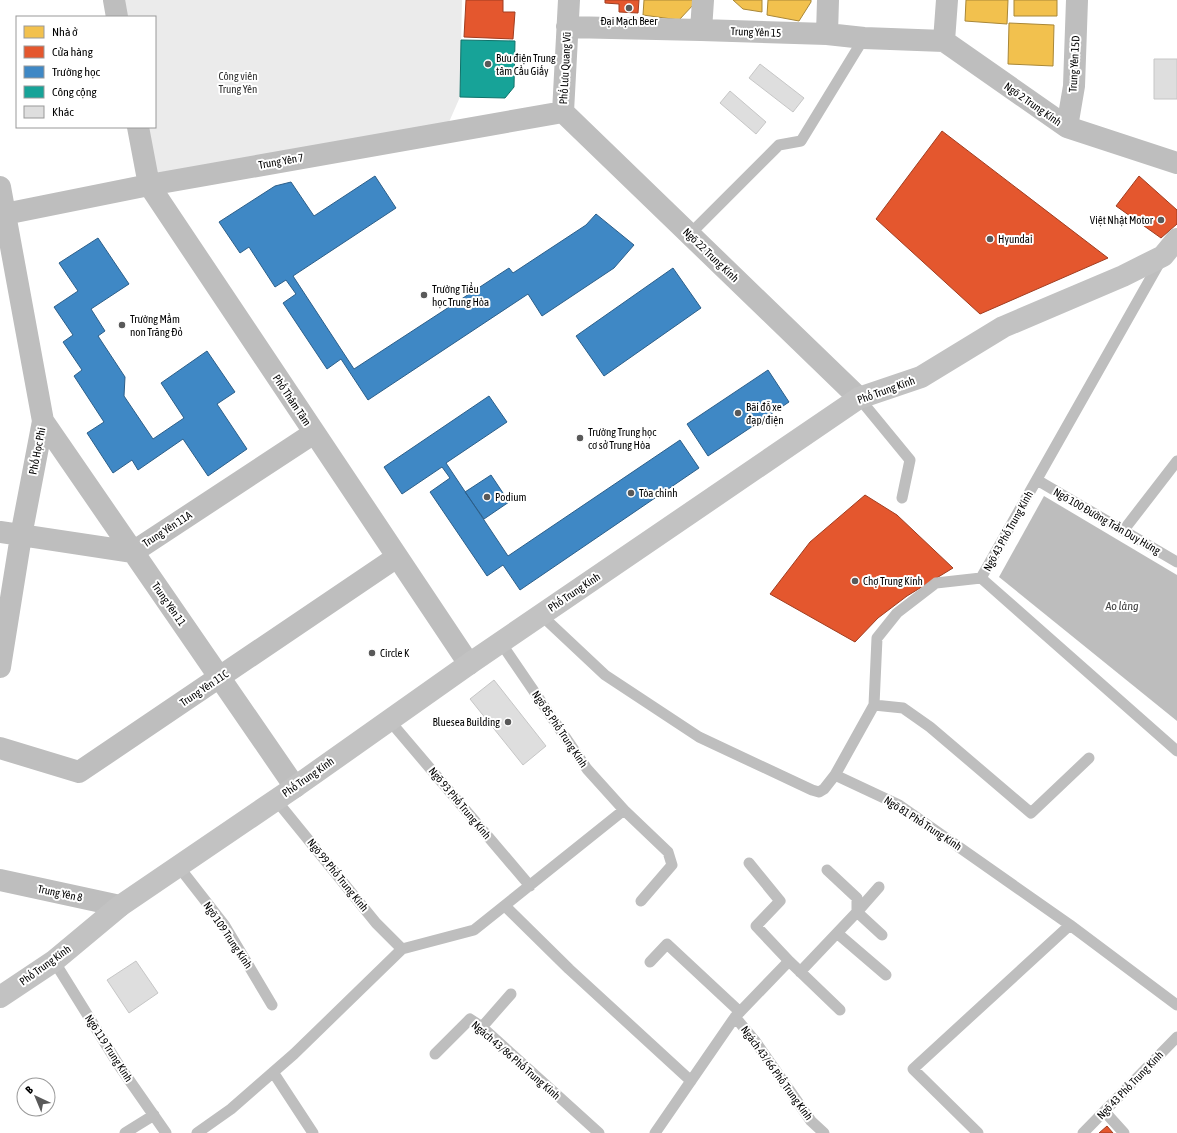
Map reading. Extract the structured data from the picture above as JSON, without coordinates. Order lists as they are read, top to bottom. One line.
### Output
{"streets":{"main road":["Phố Trung Kính"],"street":["Trung Yên 15","Trung Yên 15D","Phố Lưu Quang Vũ","Ngõ 2 Trung Kính","Trung Yên 7","Ngõ 22 Trung Kính","Phố Thâm Tâm","Phố Học Phi","Trung Yên 11A","Trung Yên 11","Trung Yên 11C","Trung Yên 8"],"lane":["Ngõ 100 Đường Trần Duy Hưng","Ngõ 43 Phố Trung Kính","Ngõ 85 Phố Trung Kính","Ngõ 93 Phố Trung Kính","Ngõ 81 Phố Trung Kính","Ngõ 99 Phố Trung Kính","Ngõ 109 Trung Kính","Ngõ 119 Trung Kính","Ngách 43/86 Phố Trung Kính","Ngách 43/66 Phố Trung Kính"]},"crossings":[["Trung Yên 15","Phố Lưu Quang Vũ"],["Trung Yên 15","Ngõ 2 Trung Kính"],["Trung Yên 15D","Ngõ 2 Trung Kính"],["Phố Lưu Quang Vũ","Trung Yên 7"],["Phố Lưu Quang Vũ","Ngõ 22 Trung Kính"],["Trung Yên 7","Ngõ 22 Trung Kính"],["Trung Yên 7","Phố Thâm Tâm"],["Trung Yên 7","Phố Học Phi"],["Ngõ 22 Trung Kính","Phố Trung Kính"],["Phố Trung Kính","Phố Thâm Tâm"],["Phố Trung Kính","Ngõ 43 Phố Trung Kính"],["Phố Trung Kính","Trung Yên 11"],["Phố Trung Kính","Ngõ 85 Phố Trung Kính"],["Phố Trung Kính","Ngõ 93 Phố Trung Kính"],["Phố Trung Kính","Ngõ 99 Phố Trung Kính"],["Phố Trung Kính","Trung Yên 8"],["Phố Trung Kính","Ngõ 109 Trung Kính"],["Phố Trung Kính","Ngõ 119 Trung Kính"],["Phố Thâm Tâm","Trung Yên 11A"],["Phố Thâm Tâm","Trung Yên 11C"],["Phố Học Phi","Trung Yên 11A"],["Phố Học Phi","Trung Yên 11"],["Ngõ 100 Đường Trần Duy Hưng","Ngõ 43 Phố Trung Kính"],["Trung Yên 11A","Trung Yên 11"],["Trung Yên 11","Trung Yên 11C"]],"water":["Ao làng"],"parks":["Công viên Trung Yên"],"places":["Đại Mạch Beer","Bưu điện Trung tâm Cầu Giấy","Việt Nhật Motor","Hyundai","Trường Tiểu học Trung Hòa","Trường Mầm non Trăng Đỏ","Bãi đỗ xe đạp/điện","Trường Trung học cơ sở Trung Hòa","Tòa chính","Podium","Chợ Trung Kính","Circle K","Bluesea Building"],"legend":["Nhà ở","Cửa hàng","Trường học","Công cộng","Khác"],"north":"top left"}
